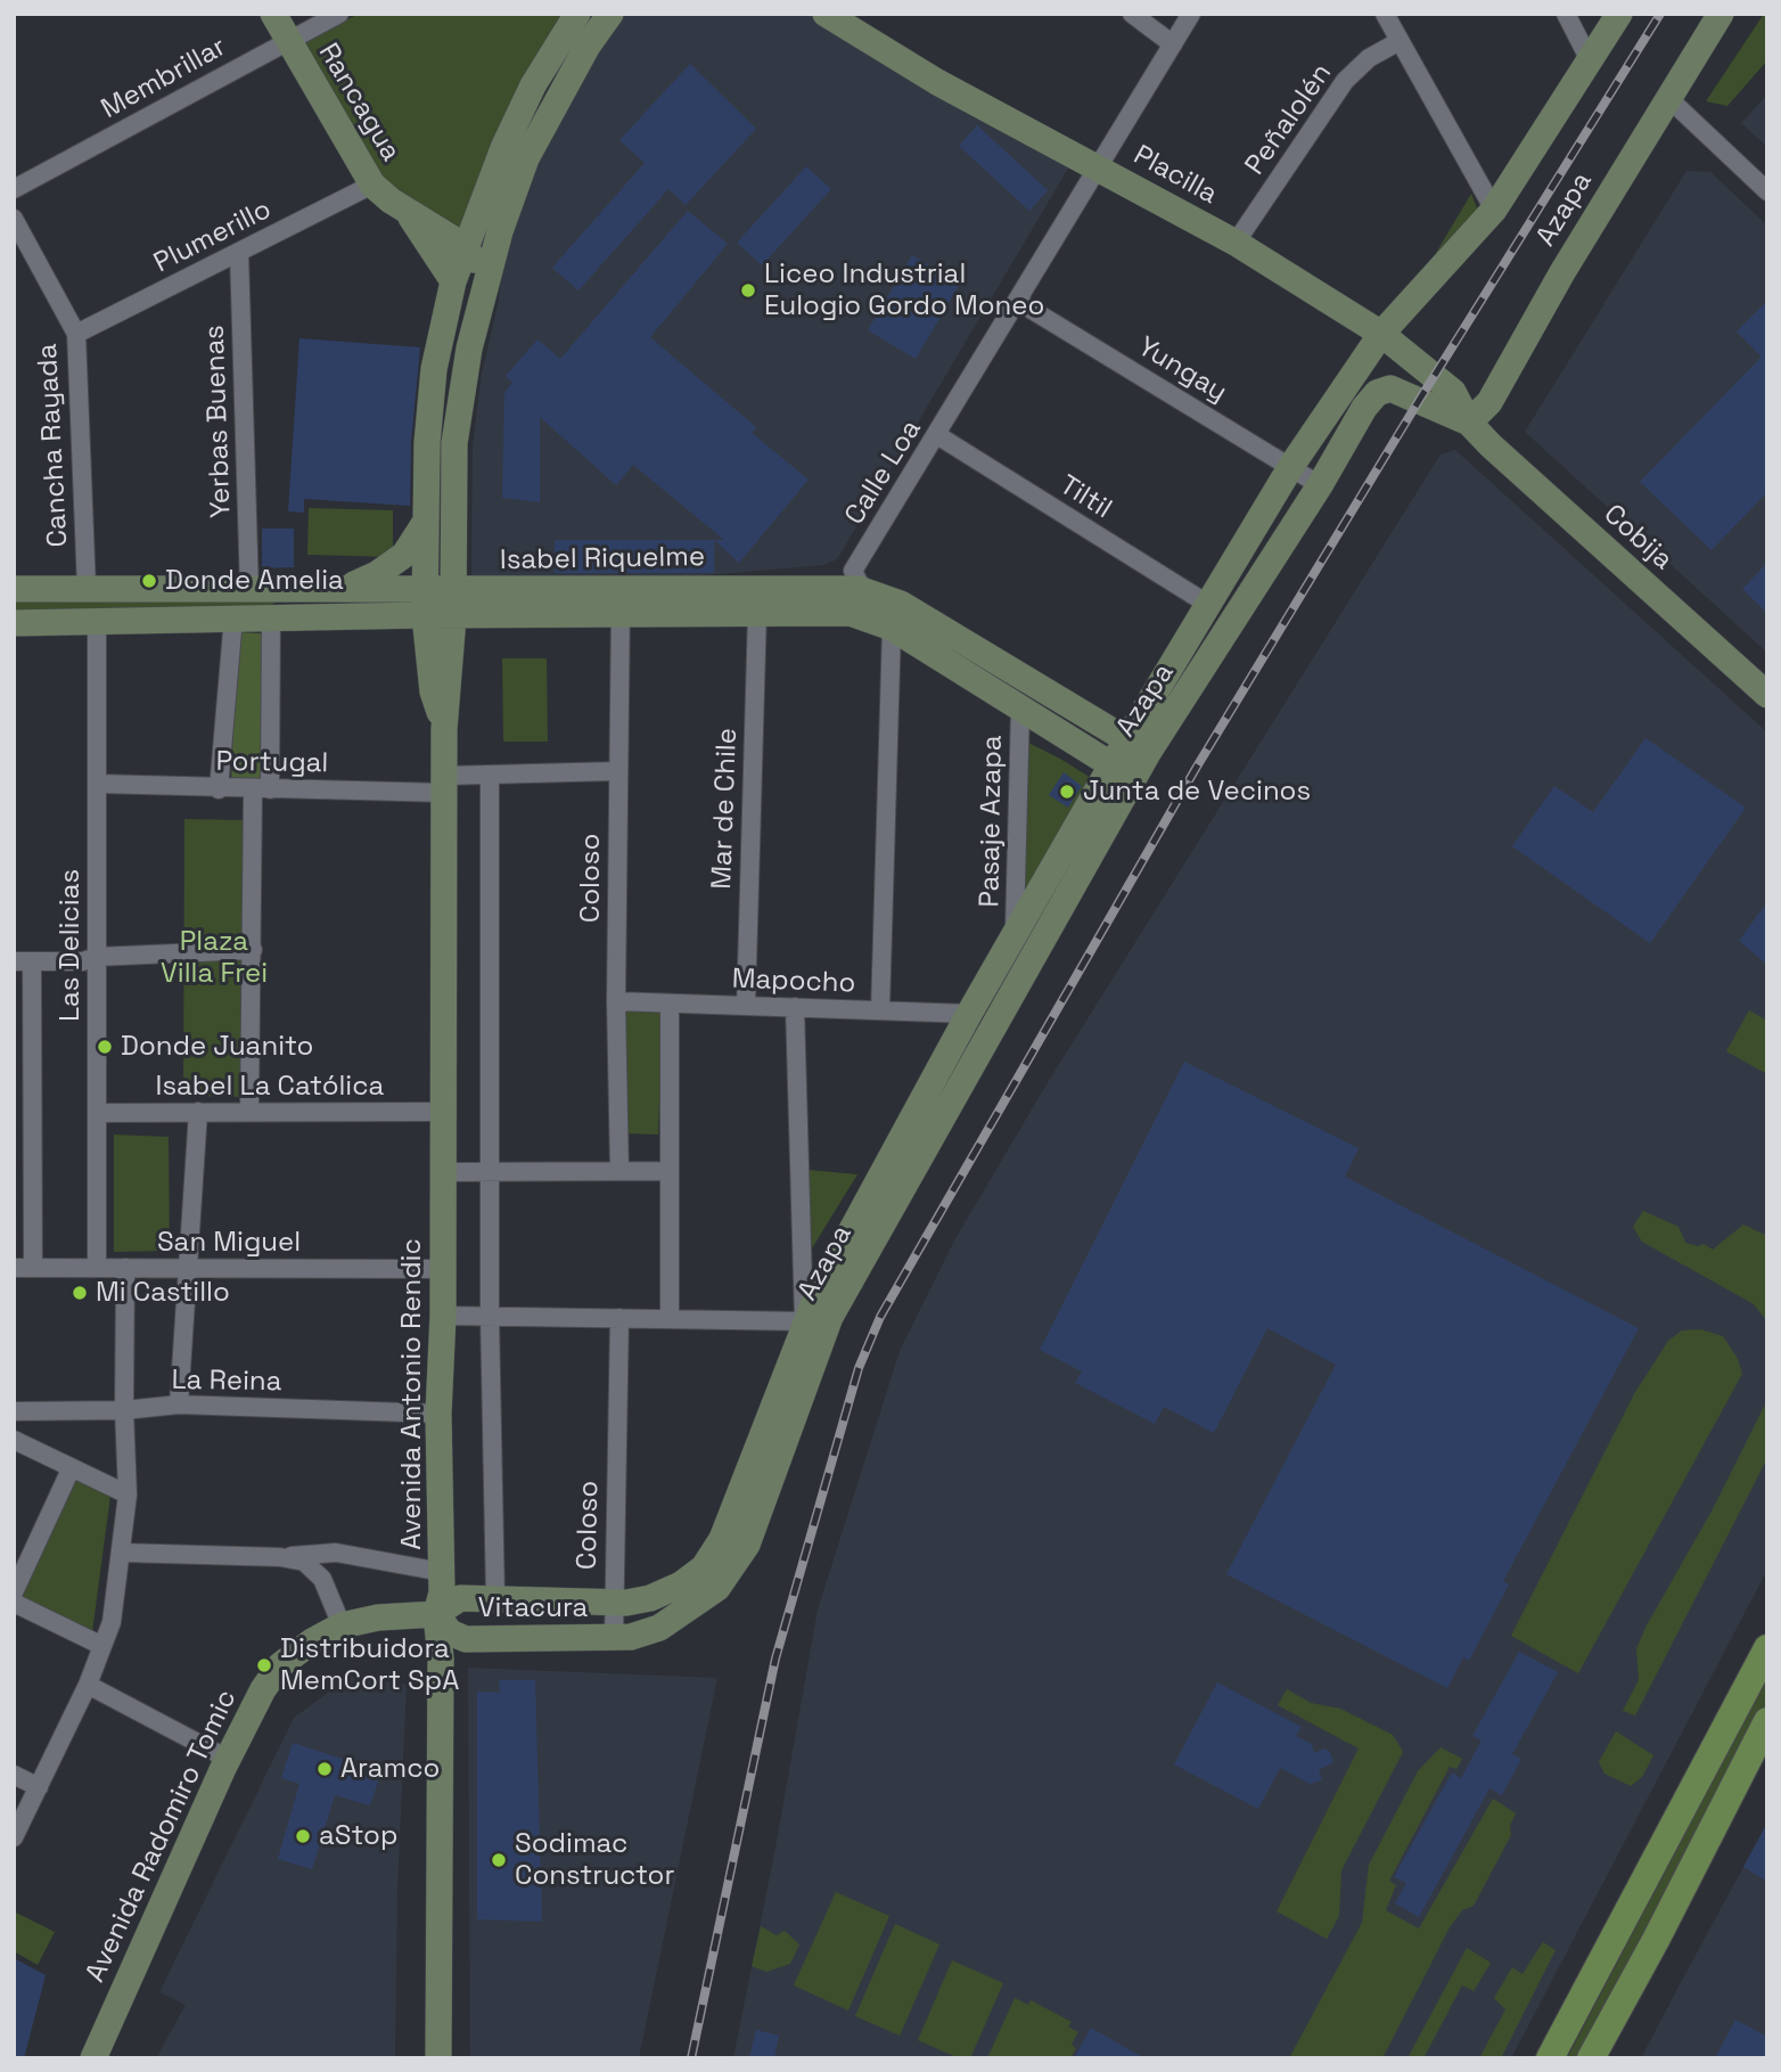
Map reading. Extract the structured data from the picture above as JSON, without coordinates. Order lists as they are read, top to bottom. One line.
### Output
{"streets":{"street":["Membrillar","Rancagua","Peñalolén","Placilla","Azapa","Plumerillo","Yungay","Yerbas Buenas","Cancha Rayada","Calle Loa","Tiltil","Cobija","Isabel Riquelme","Portugal","Mar de Chile","Pasaje Azapa","Coloso","Las Delicias","Mapocho","Isabel La Católica","San Miguel","La Reina","Avenida Antonio Rendic","Vitacura","Avenida Radomiro Tomic"]},"crossings":[["Membrillar","Rancagua"],["Rancagua","Plumerillo"],["Rancagua","Avenida Antonio Rendic"],["Peñalolén","Placilla"],["Placilla","Azapa"],["Placilla","Calle Loa"],["Placilla","Cobija"],["Azapa","Yungay"],["Azapa","Tiltil"],["Azapa","Cobija"],["Azapa","Isabel Riquelme"],["Azapa","Pasaje Azapa"],["Azapa","Mapocho"],["Azapa","Vitacura"],["Plumerillo","Yerbas Buenas"],["Plumerillo","Cancha Rayada"],["Yungay","Calle Loa"],["Yerbas Buenas","Isabel Riquelme"],["Cancha Rayada","Isabel Riquelme"],["Calle Loa","Tiltil"],["Calle Loa","Isabel Riquelme"],["Isabel Riquelme","Mar de Chile"],["Isabel Riquelme","Pasaje Azapa"],["Isabel Riquelme","Coloso"],["Isabel Riquelme","Las Delicias"],["Isabel Riquelme","Avenida Antonio Rendic"],["Portugal","Coloso"],["Portugal","Las Delicias"],["Portugal","Avenida Antonio Rendic"],["Mar de Chile","Mapocho"],["Coloso","Mapocho"],["Coloso","Vitacura"],["Las Delicias","Isabel La Católica"],["Las Delicias","San Miguel"],["Isabel La Católica","Avenida Antonio Rendic"],["San Miguel","Avenida Antonio Rendic"],["La Reina","Avenida Antonio Rendic"],["Avenida Antonio Rendic","Vitacura"],["Avenida Antonio Rendic","Avenida Radomiro Tomic"],["Vitacura","Avenida Radomiro Tomic"]],"parks":["Plaza Villa Frei"],"places":["Liceo Industrial Eulogio Gordo Moneo","Donde Amelia","Junta de Vecinos","Donde Juanito","Mi Castillo","Distribuidora MemCort SpA","Aramco","aStop","Sodimac Constructor"]}
